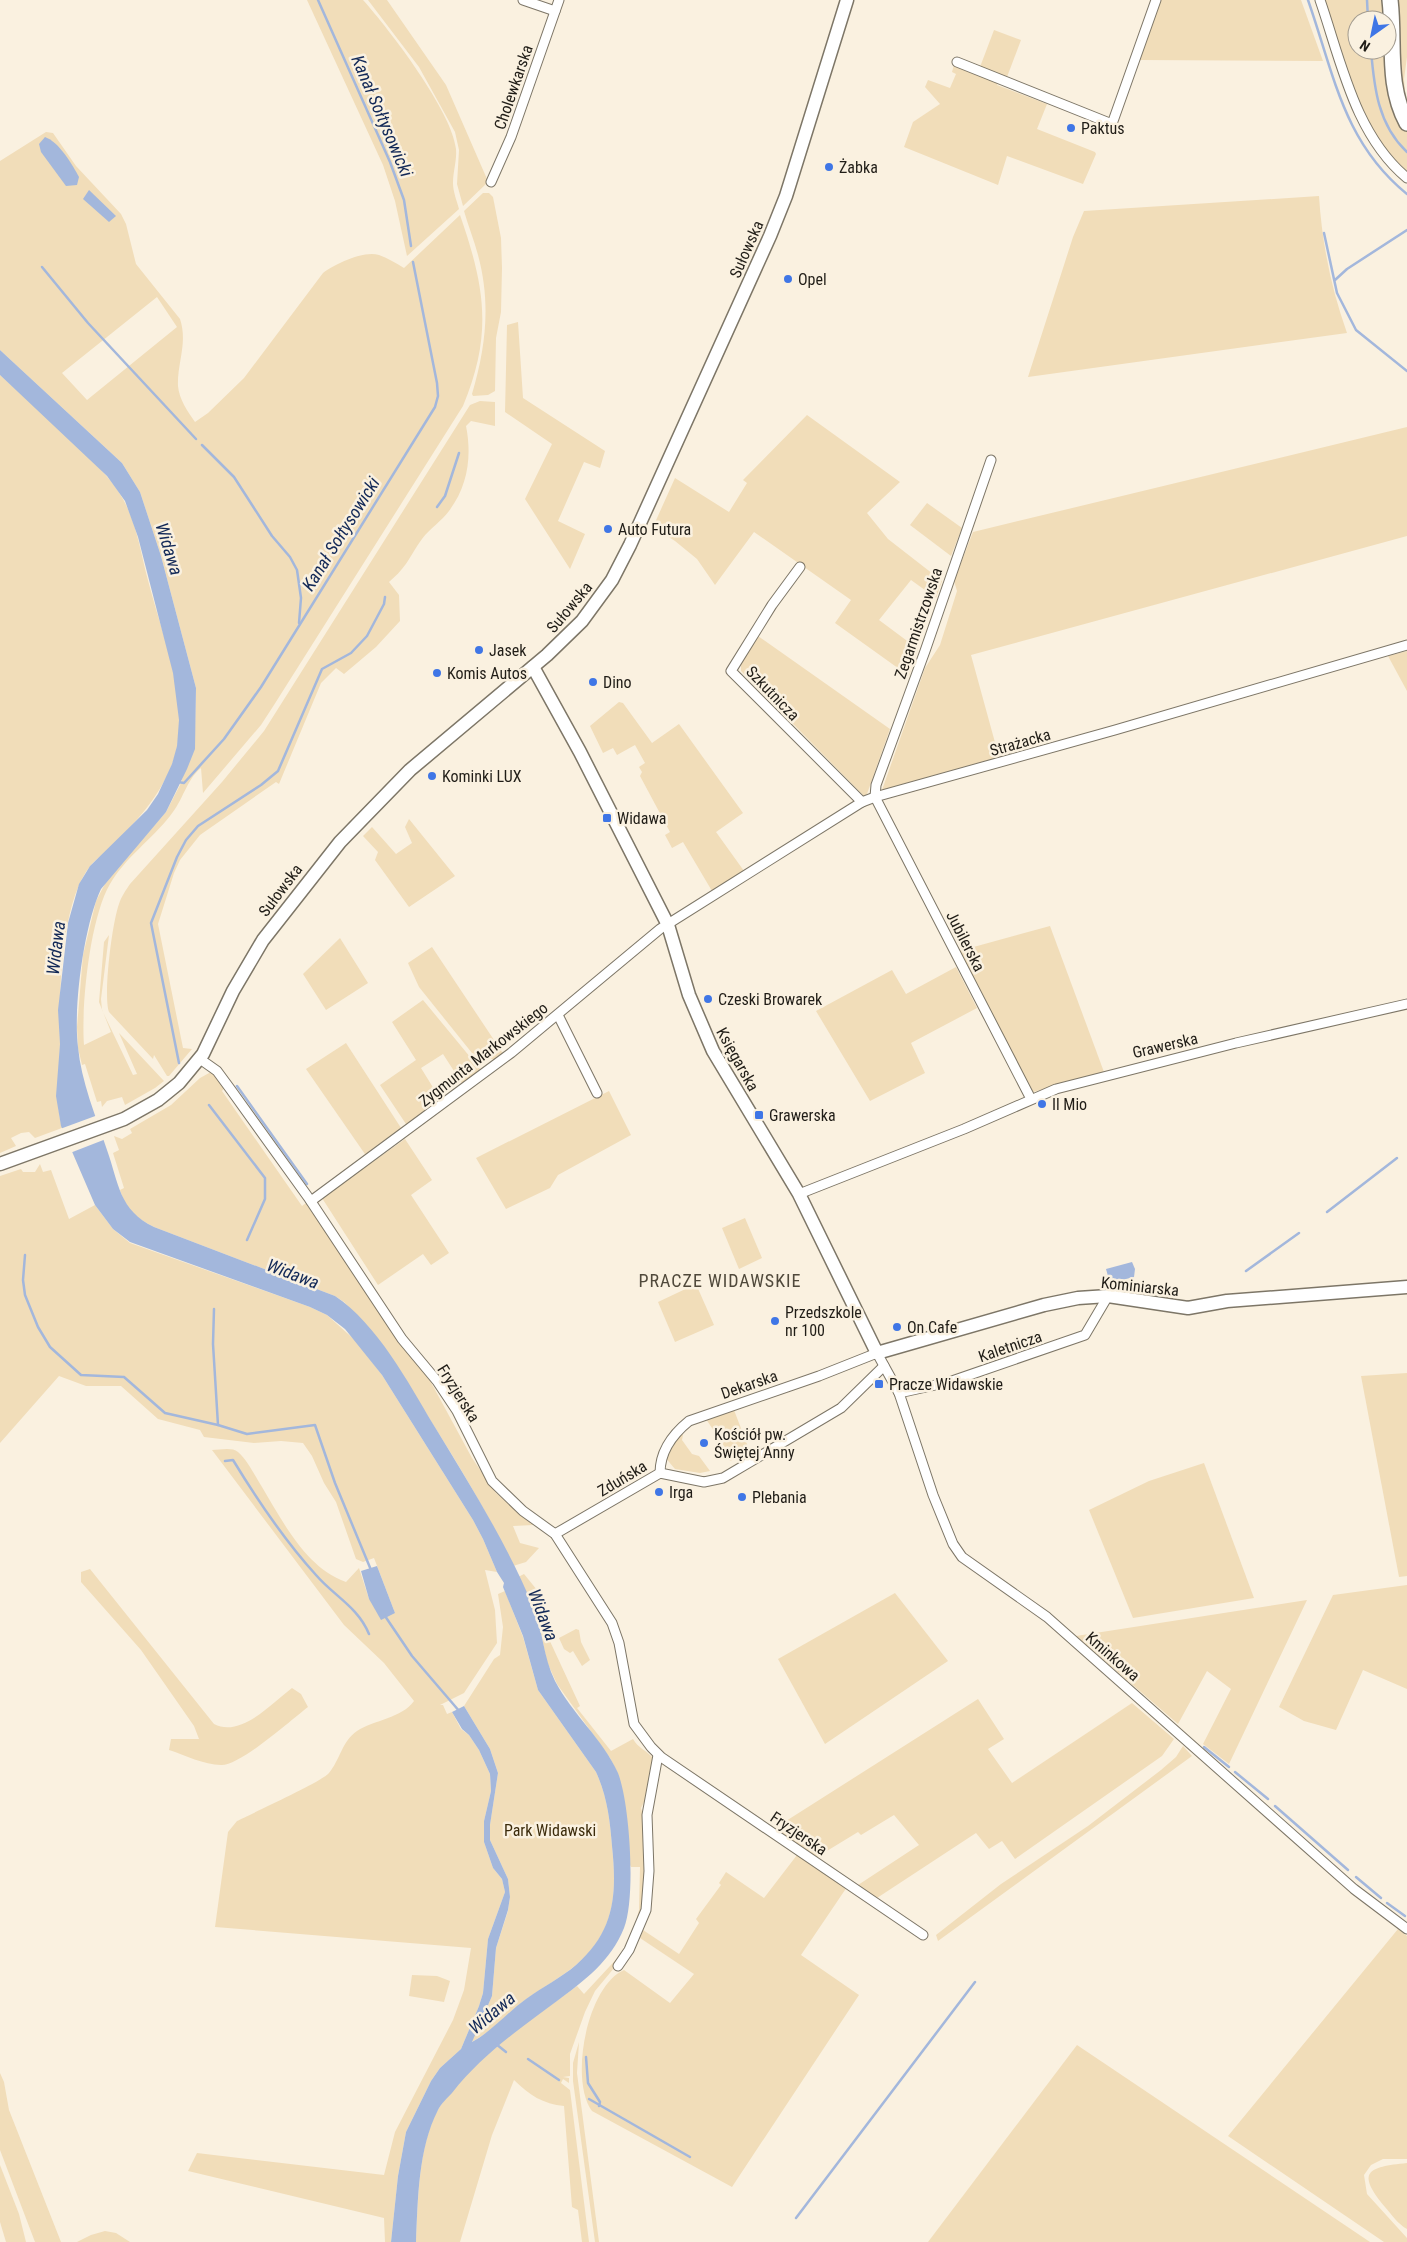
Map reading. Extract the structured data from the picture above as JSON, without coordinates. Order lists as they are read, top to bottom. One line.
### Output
{"streets":{"main road":["Sułowska","Księgarska","Kominiarska"],"street":["Cholewkarska","Zegarmistrzowska","Szkutnicza","Strażacka","Jubilerska","Grawerska","Zygmunta Markowskiego","Kaletnicza","Dekarska","Fryzjerska","Zduńska","Kminkowa"]},"crossings":[["Sułowska","Księgarska"],["Sułowska","Fryzjerska"],["Zegarmistrzowska","Strażacka"],["Zegarmistrzowska","Jubilerska"],["Szkutnicza","Strażacka"],["Strażacka","Jubilerska"],["Strażacka","Zygmunta Markowskiego"],["Strażacka","Księgarska"],["Jubilerska","Grawerska"],["Grawerska","Księgarska"],["Zygmunta Markowskiego","Księgarska"],["Zygmunta Markowskiego","Fryzjerska"],["Księgarska","Kominiarska"],["Księgarska","Dekarska"],["Księgarska","Kminkowa"],["Kominiarska","Kaletnicza"],["Kominiarska","Dekarska"],["Kominiarska","Kminkowa"],["Kaletnicza","Kminkowa"],["Dekarska","Zduńska"],["Dekarska","Kminkowa"],["Fryzjerska","Zduńska"],["Zduńska","Kminkowa"]],"districts":["PRACZE WIDAWSKIE"],"water":["Kanał Sołtysowicki","Widawa"],"parks":["Park Widawski"],"places":{"other":["Paktus","Żabka","Opel","Auto Futura","Jasek","Komis Autos","Dino","Kominki LUX","Czeski Browarek","Il Mio","Przedszkole nr 100","On Cafe","Kościół pw. Świętej Anny","Irga","Plebania"],"transit":["Widawa","Grawerska","Pracze Widawskie"]},"north":"bottom left"}
